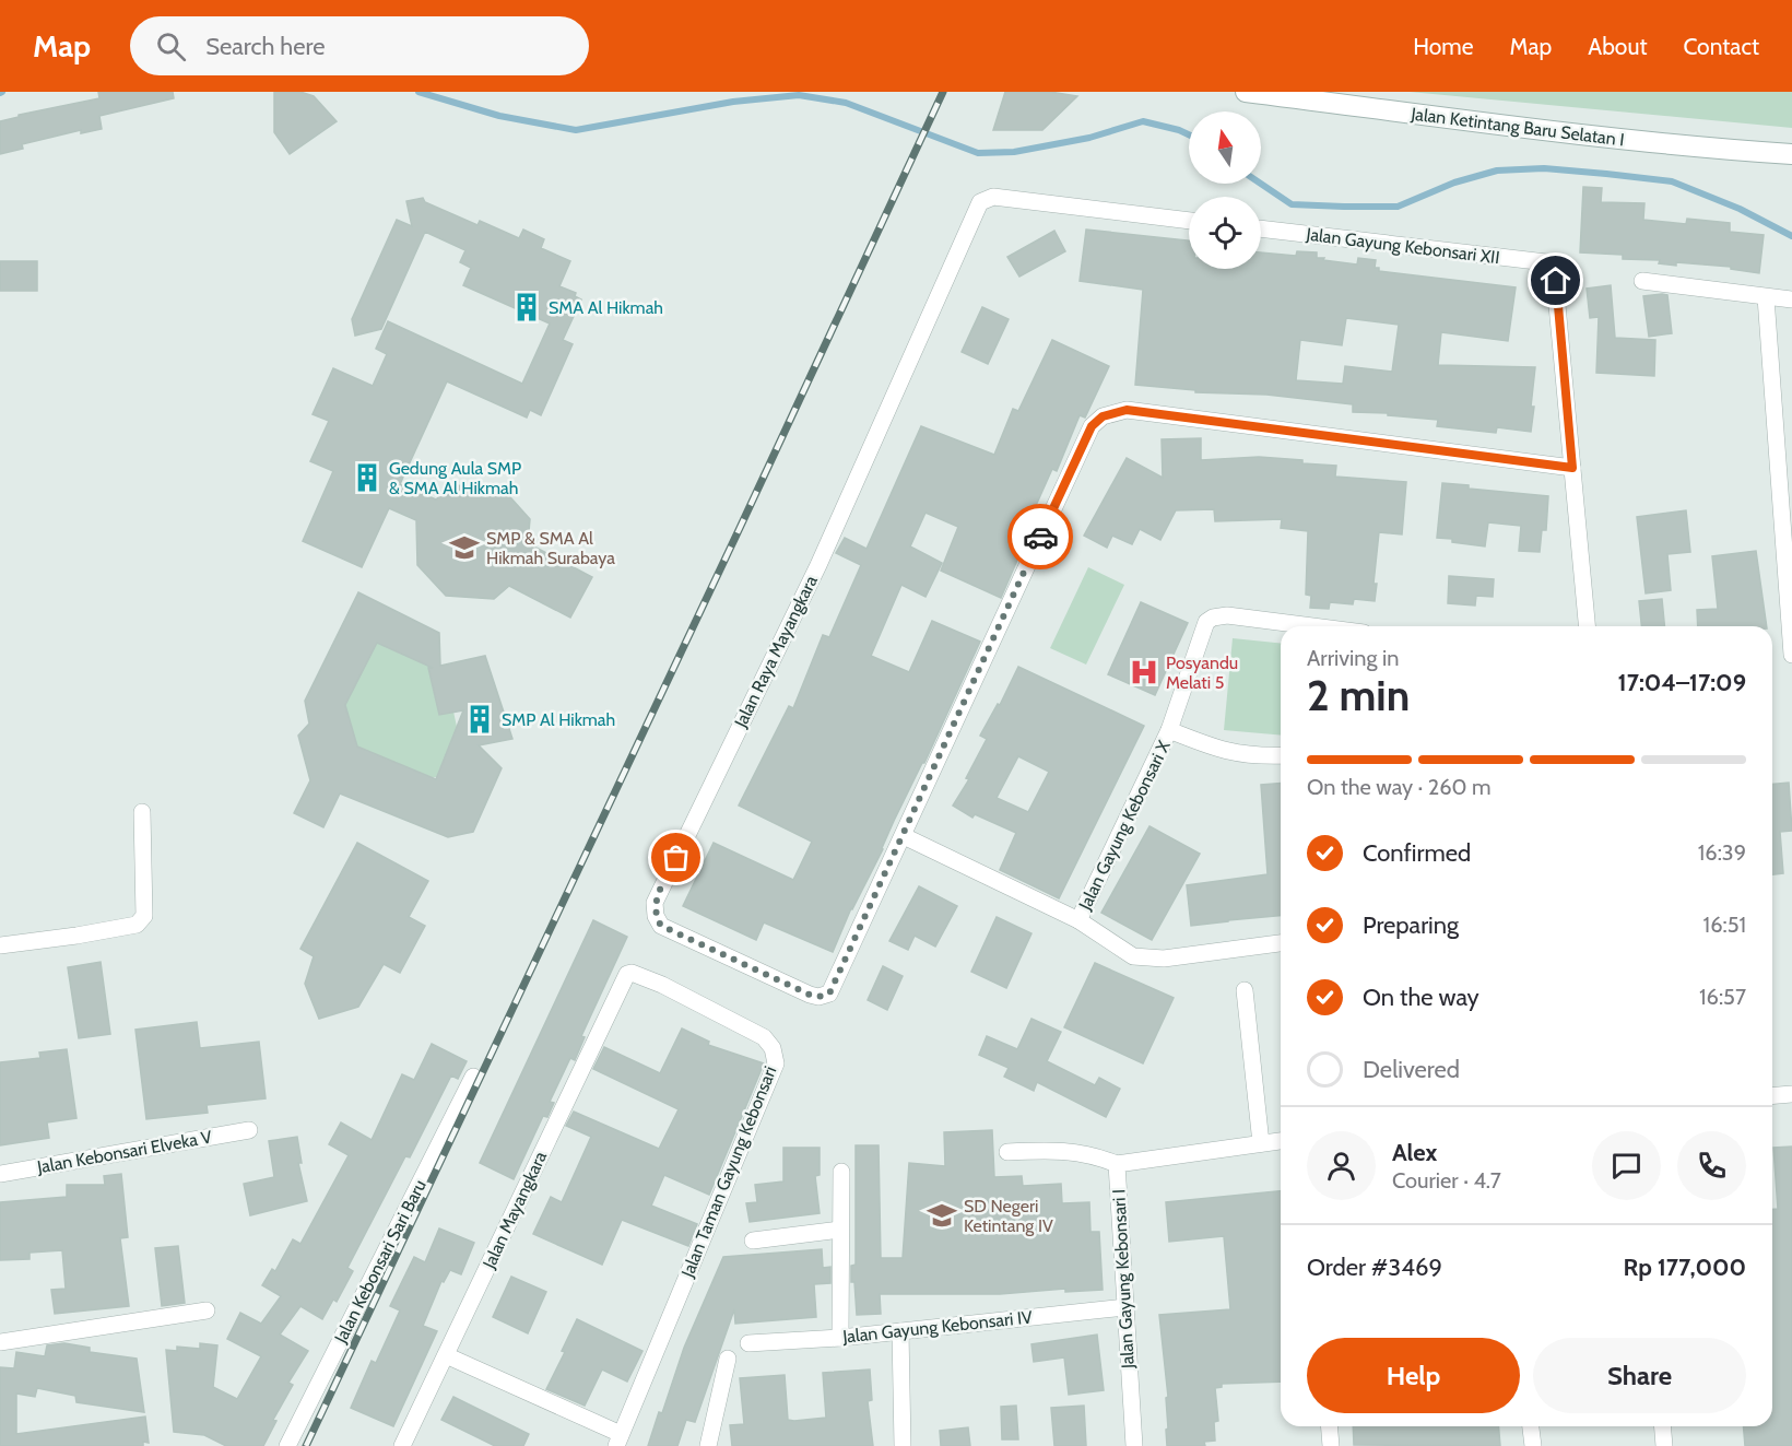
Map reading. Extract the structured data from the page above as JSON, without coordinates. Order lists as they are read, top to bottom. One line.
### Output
{"streets":{"street":["Jalan Ketintang Baru Selatan I","Jalan Gayung Kebonsari XII","Jalan Raya Mayangkara","Jalan Gayung Kebonsari X","Jalan Kebonsari Elveka V","Jalan Taman Gayung Kebonsari","Jalan Mayangkara","Jalan Kebonsari Sari Baru","Jalan Gayung Kebonsari I","Jalan Gayung Kebonsari IV"]},"crossings":[["Jalan Raya Mayangkara","Jalan Gayung Kebonsari X"],["Jalan Taman Gayung Kebonsari","Jalan Mayangkara"],["Jalan Gayung Kebonsari I","Jalan Gayung Kebonsari IV"]],"places":{"building":["SMA Al Hikmah","Gedung Aula SMP & SMA Al Hikmah","SMP Al Hikmah"],"school or university":["SMP & SMA Al Hikmah Surabaya","SD Negeri Ketintang IV"],"hospital":["Posyandu Melati 5"]},"north":"top","page":{"header":"Map","search":"Search here","nav":["Home","Map","About","Contact"],"heading":["2 min","Arriving in","17:04–17:09"],"panel":["Alex","Courier · 4.7","Order #3469","Rp 177,000"],"bar":"On the way · 260 m","list":[["Confirmed","16:39"],["Preparing","16:51"],["On the way","16:57"],"Delivered"],"buttons":["Help","Share"]}}
